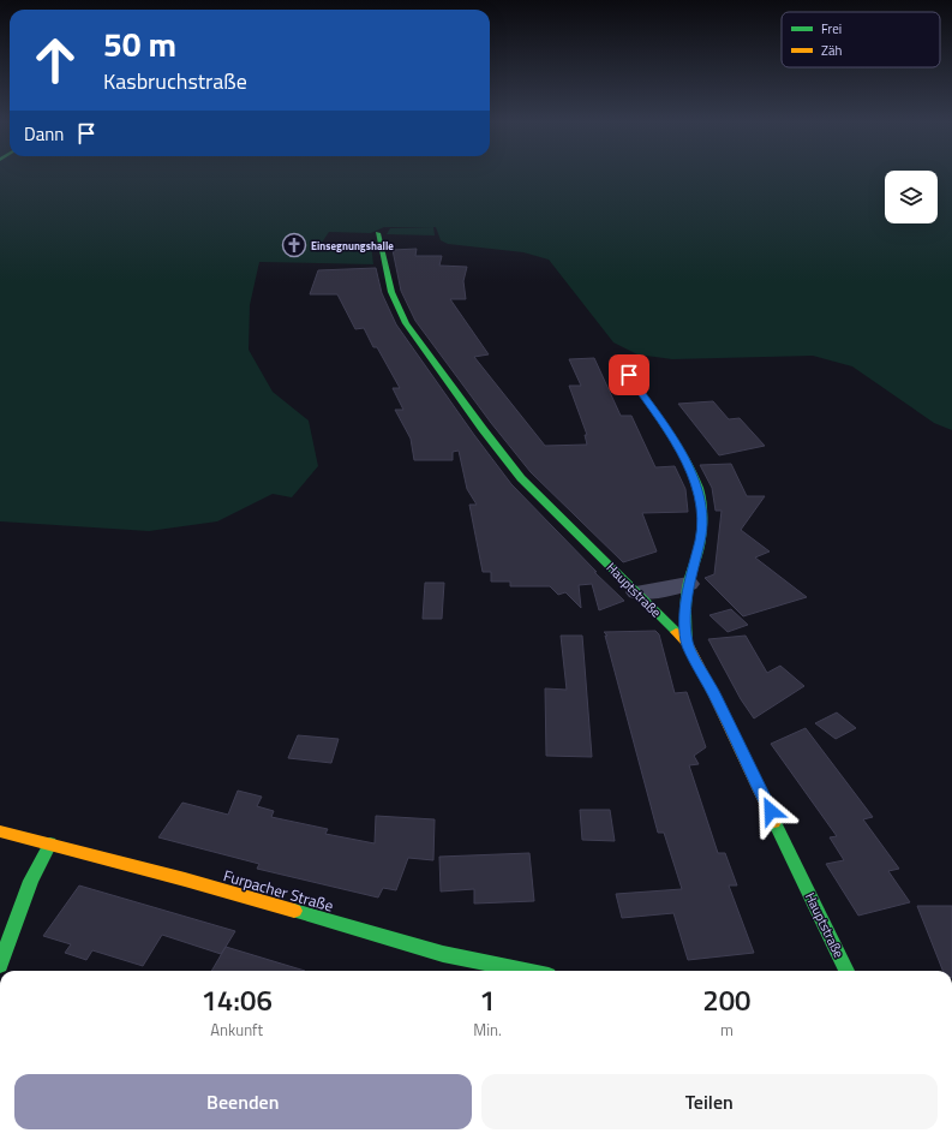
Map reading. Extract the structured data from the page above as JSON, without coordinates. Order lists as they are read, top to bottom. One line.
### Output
{"streets":{"main road":["Hauptstraße","Furpacher Straße"]},"places":{"church":["Einsegnungshalle"]},"legend":["Frei","Zäh"],"page":{"turn":["50 m","Kasbruchstraße"],"then":"Dann","eta":["14:06","Ankunft","1","Min.","200","m"],"buttons":["Beenden","Teilen"]}}
